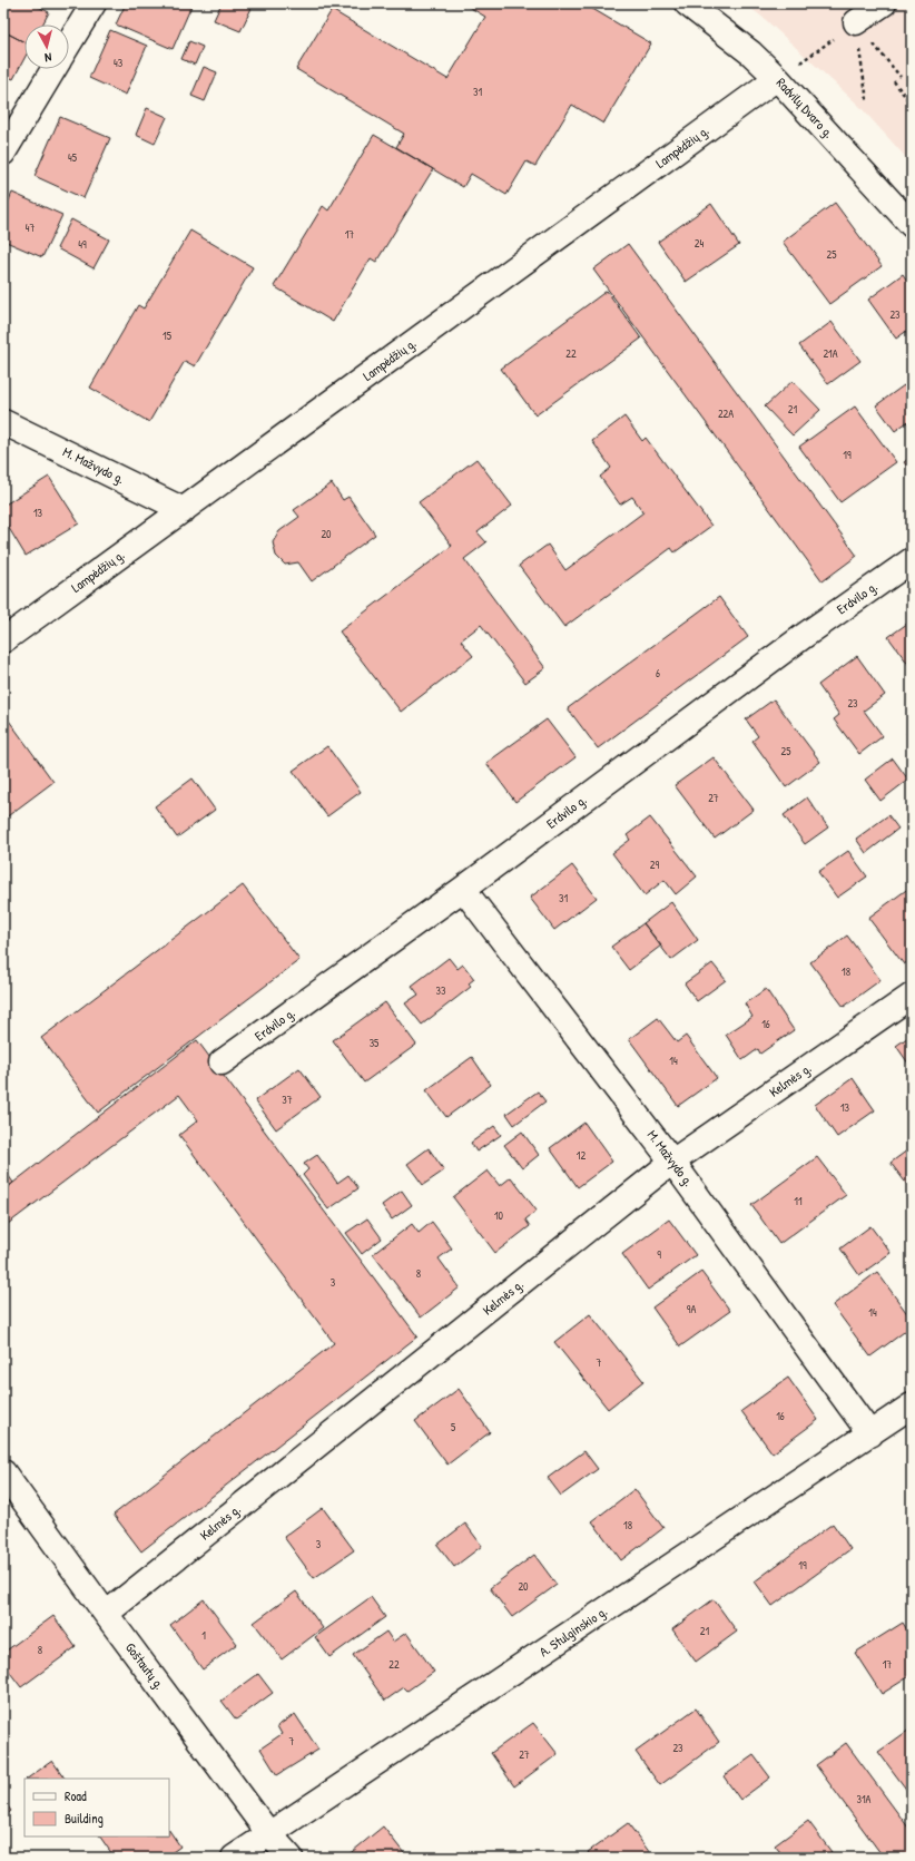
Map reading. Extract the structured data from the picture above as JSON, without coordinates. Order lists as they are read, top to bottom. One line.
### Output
{"streets":{"street":["Radvilų Dvaro g.","Lampėdžių g.","M. Mažvydo g.","Erdvilo g.","Kelmės g.","A. Stulginskio g.","Goštautų g."]},"crossings":[["Radvilų Dvaro g.","Lampėdžių g."],["Lampėdžių g.","M. Mažvydo g."],["M. Mažvydo g.","Erdvilo g."],["M. Mažvydo g.","Kelmės g."],["M. Mažvydo g.","A. Stulginskio g."],["Kelmės g.","Goštautų g."],["A. Stulginskio g.","Goštautų g."]],"house_numbers":["43","31","45","47","17","24","49","25","23","15","22","21A","21","22A","19","13","20","6","23","25","27","29","31","18","33","16","35","14","37","13","12","11","10","9","8","3","9A","14","7","16","5","18","3","19","20","21","1","8","22","17","7","23","27","31A"],"legend":["Road","Building"],"north":"bottom"}
